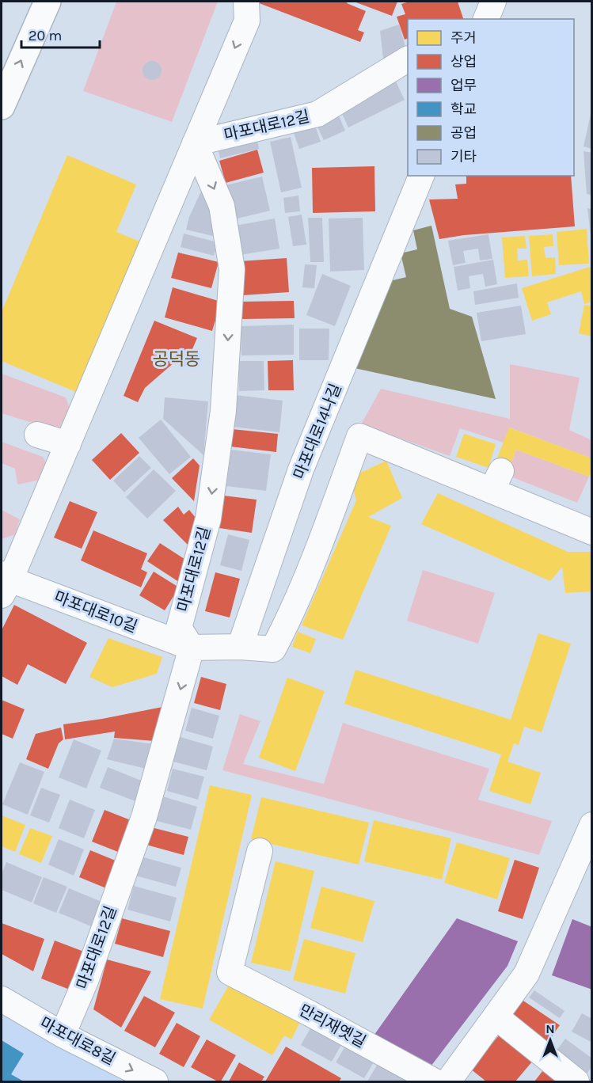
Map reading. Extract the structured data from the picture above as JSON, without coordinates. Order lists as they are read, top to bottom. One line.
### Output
{"streets":{"street":["마포대로12길","마포대로14나길","마포대로10길","만리재옛길","마포대로8길"]},"crossings":[["마포대로12길","마포대로10길"],["마포대로12길","마포대로8길"]],"one_way":["마포대로8길"],"districts":["공덕동"],"legend":["주거","상업","업무","학교","공업","기타"],"scale_bar":"20 m","north":"top"}
